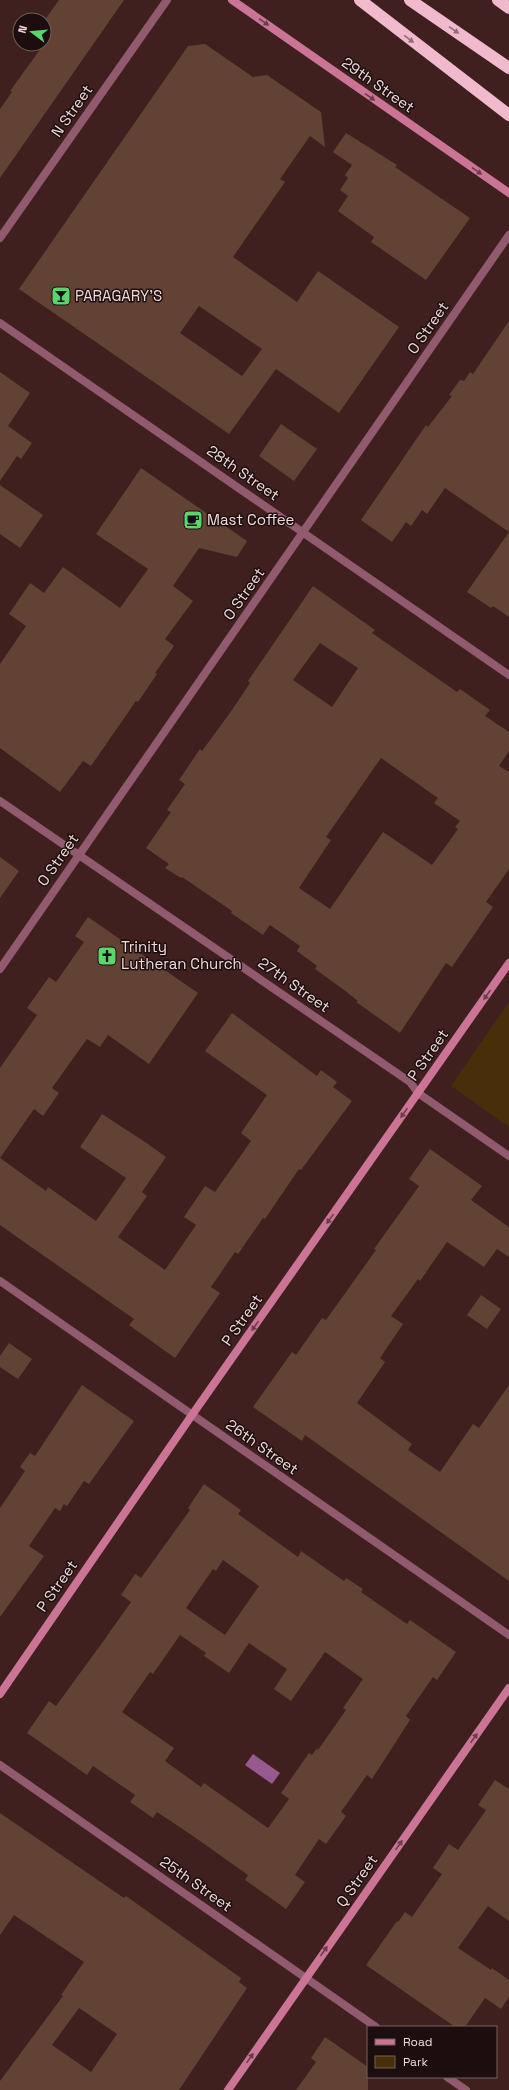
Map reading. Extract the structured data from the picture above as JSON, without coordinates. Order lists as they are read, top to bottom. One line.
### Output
{"streets":{"main road":["29th Street","P Street","Q Street"],"street":["N Street","O Street","28th Street","27th Street","26th Street","25th Street"]},"crossings":[["O Street","28th Street"],["O Street","27th Street"],["27th Street","P Street"],["P Street","26th Street"],["Q Street","25th Street"]],"one_way":["29th Street","P Street","Q Street"],"places":{"bar":["PARAGARY’S"],"cafe":["Mast Coffee"],"church":["Trinity Lutheran Church"]},"legend":["Road","Park"],"north":"left"}
